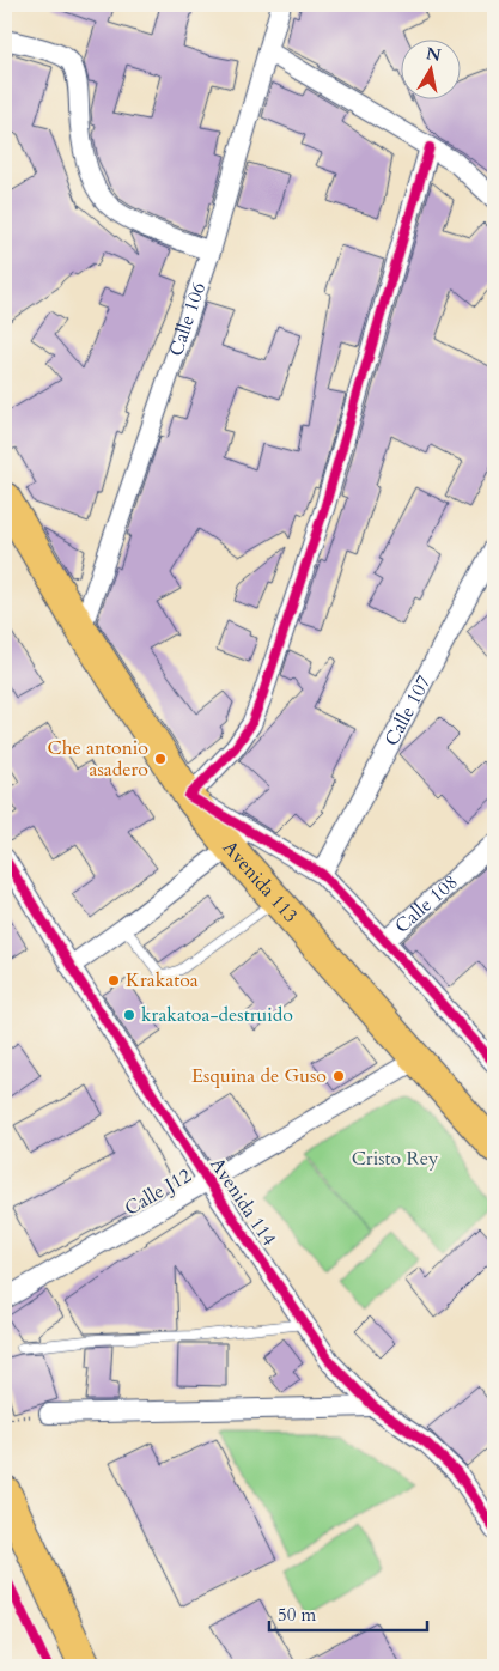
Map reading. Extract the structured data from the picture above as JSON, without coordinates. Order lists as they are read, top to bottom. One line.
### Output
{"streets":{"main road":["Avenida 113"],"street":["Calle 106","Calle 107","Calle 108","Calle J12","Avenida 114"]},"crossings":[["Calle 106","Avenida 113"],["Avenida 113","Calle J12"],["Calle J12","Avenida 114"]],"parks":["Cristo Rey"],"places":["Che antonio asadero","Krakatoa","krakatoa-destruido","Esquina de Guso"],"scale_bar":"50 m","north":"top"}
